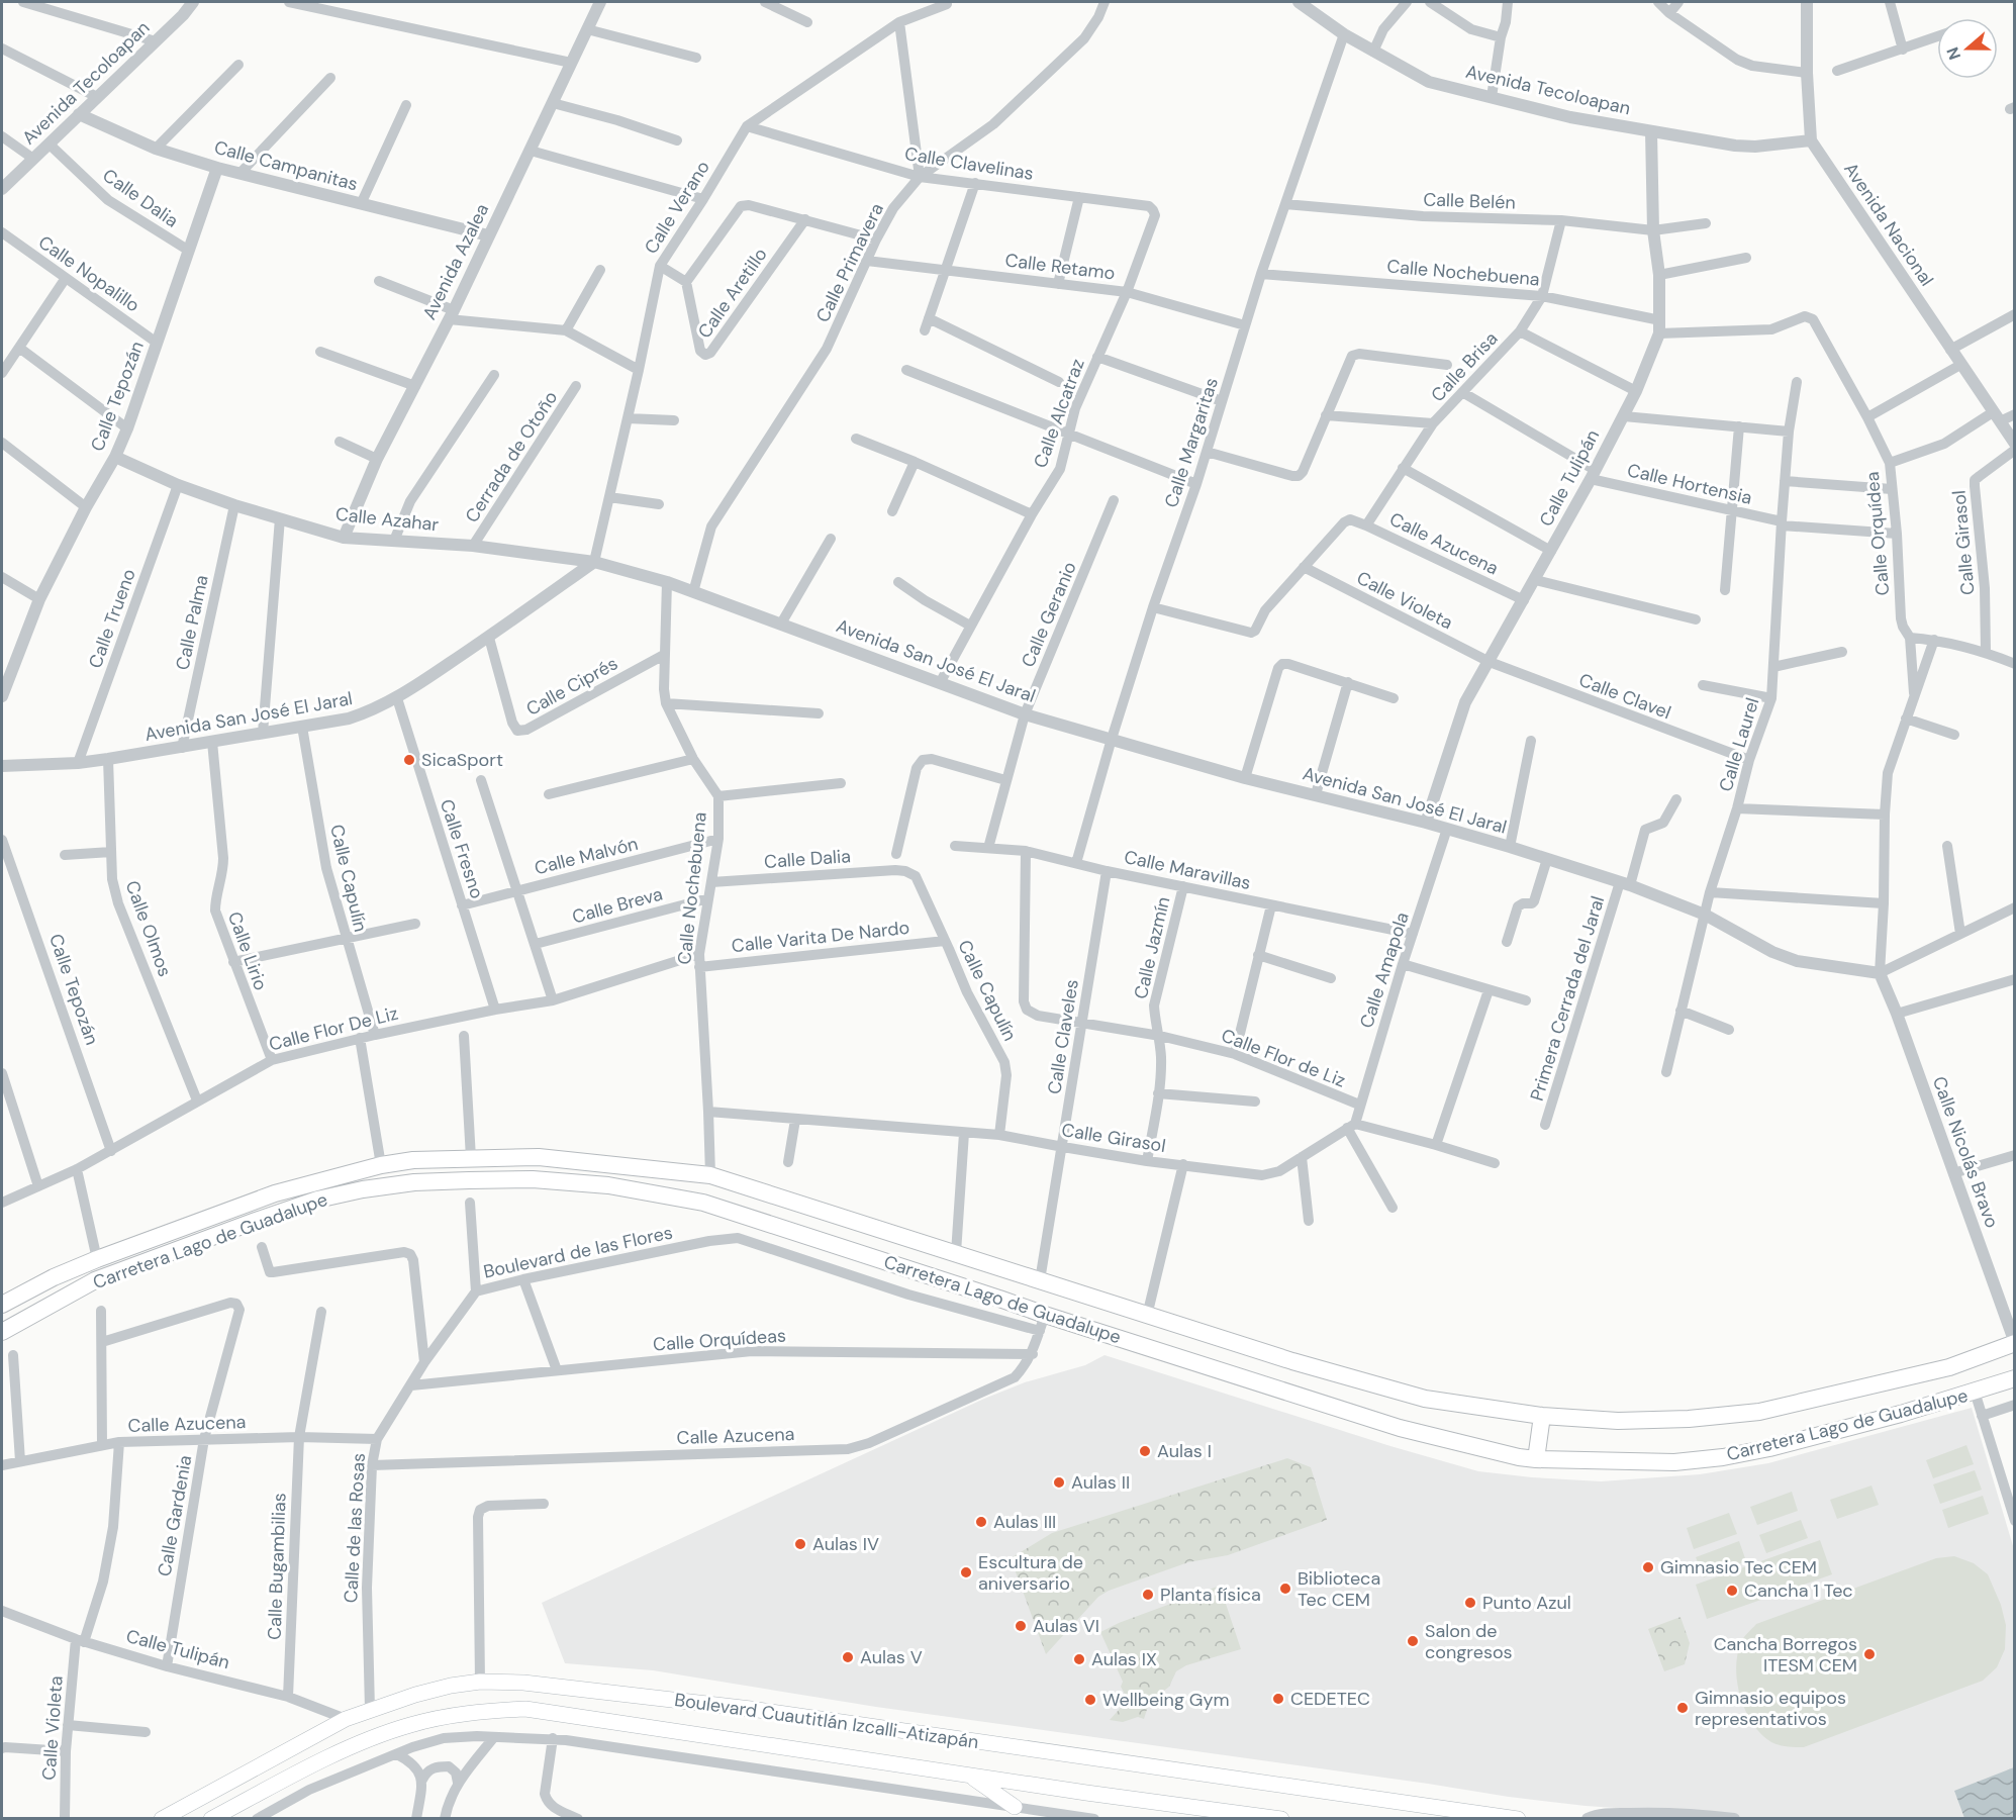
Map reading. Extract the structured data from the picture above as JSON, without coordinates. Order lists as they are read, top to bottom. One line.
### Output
{"streets":{"main road":["Carretera Lago de Guadalupe","Boulevard Cuautitlán Izcalli-Atizapán"],"street":["Avenida Tecoloapan","Calle Clavelinas","Calle Campanitas","Calle Dalia","Calle Belén","Calle Verano","Avenida Nacional","Avenida Azalea","Calle Primavera","Calle Retamo","Calle Nochebuena","Calle Nopalillo","Calle Aretillo","Calle Brisa","Calle Tepozán","Calle Alcatraz","Calle Margaritas","Cerrada de Otoño","Calle Tulipán","Calle Hortensia","Calle Azahar","Calle Orquídea","Calle Girasol","Calle Azucena","Calle Violeta","Calle Geranio","Calle Trueno","Calle Palma","Avenida San José El Jaral","Calle Ciprés","Calle Clavel","Calle Laurel","Calle Fresno","Calle Malvón","Calle Maravillas","Calle Capulín","Calle Breva","Calle Olmos","Calle Varita De Nardo","Calle Jazmín","Calle Lirio","Calle Amapola","Primera Cerrada del Jaral","Calle Flor De Liz","Calle Claveles","Calle Flor de Liz","Calle Nicolás Bravo","Boulevard de las Flores","Calle Orquídeas","Calle Gardenia","Calle de las Rosas","Calle Bugambilias"]},"crossings":[["Avenida Tecoloapan","Calle Campanitas"],["Avenida Tecoloapan","Calle Dalia"],["Avenida Tecoloapan","Avenida Nacional"],["Avenida Tecoloapan","Calle Margaritas"],["Avenida Tecoloapan","Calle Tulipán"],["Calle Clavelinas","Calle Verano"],["Calle Clavelinas","Calle Primavera"],["Calle Clavelinas","Calle Alcatraz"],["Calle Campanitas","Avenida Azalea"],["Calle Campanitas","Calle Tepozán"],["Calle Dalia","Calle Nochebuena"],["Calle Dalia","Calle Tepozán"],["Calle Dalia","Calle Capulín"],["Calle Belén","Calle Brisa"],["Calle Belén","Calle Margaritas"],["Calle Belén","Calle Tulipán"],["Calle Verano","Calle Azahar"],["Calle Verano","Avenida San José El Jaral"],["Avenida Azalea","Calle Azahar"],["Calle Primavera","Calle Retamo"],["Calle Primavera","Avenida San José El Jaral"],["Calle Retamo","Calle Alcatraz"],["Calle Retamo","Calle Margaritas"],["Calle Nochebuena","Calle Brisa"],["Calle Nochebuena","Calle Margaritas"],["Calle Nochebuena","Calle Tulipán"],["Calle Nochebuena","Calle Girasol"],["Calle Nochebuena","Avenida San José El Jaral"],["Calle Nochebuena","Calle Ciprés"],["Calle Nochebuena","Calle Malvón"],["Calle Nochebuena","Calle Breva"],["Calle Nochebuena","Calle Varita De Nardo"],["Calle Nochebuena","Calle Flor De Liz"],["Calle Nochebuena","Carretera Lago de Guadalupe"],["Calle Nopalillo","Calle Tepozán"],["Calle Brisa","Calle Hortensia"],["Calle Brisa","Calle Azucena"],["Calle Tepozán","Calle Azahar"],["Calle Tepozán","Calle Flor De Liz"],["Calle Alcatraz","Avenida San José El Jaral"],["Calle Margaritas","Avenida San José El Jaral"],["Calle Margaritas","Calle Maravillas"],["Cerrada de Otoño","Calle Azahar"],["Calle Tulipán","Calle Hortensia"],["Calle Tulipán","Calle Orquídea"],["Calle Tulipán","Calle Azucena"],["Calle Tulipán","Calle Violeta"],["Calle Tulipán","Avenida San José El Jaral"],["Calle Tulipán","Calle Clavel"],["Calle Tulipán","Calle Gardenia"],["Calle Tulipán","Calle Bugambilias"],["Calle Tulipán","Boulevard Cuautitlán Izcalli-Atizapán"],["Calle Hortensia","Calle Orquídea"],["Calle Hortensia","Calle Laurel"],["Calle Azahar","Calle Trueno"],["Calle Azahar","Calle Palma"],["Calle Azahar","Avenida San José El Jaral"],["Calle Orquídea","Avenida San José El Jaral"],["Calle Orquídea","Calle Nicolás Bravo"],["Calle Girasol","Calle Capulín"],["Calle Girasol","Calle Jazmín"],["Calle Girasol","Calle Amapola"],["Calle Girasol","Calle Claveles"],["Calle Azucena","Calle Violeta"],["Calle Azucena","Carretera Lago de Guadalupe"],["Calle Azucena","Calle Orquídeas"],["Calle Azucena","Calle Gardenia"],["Calle Azucena","Calle de las Rosas"],["Calle Azucena","Calle Bugambilias"],["Calle Violeta","Calle Clavel"],["Calle Geranio","Avenida San José El Jaral"],["Calle Geranio","Calle Maravillas"],["Calle Trueno","Avenida San José El Jaral"],["Calle Palma","Avenida San José El Jaral"],["Avenida San José El Jaral","Calle Ciprés"],["Avenida San José El Jaral","Calle Laurel"],["Avenida San José El Jaral","Calle Fresno"],["Avenida San José El Jaral","Calle Capulín"],["Avenida San José El Jaral","Calle Olmos"],["Avenida San José El Jaral","Calle Lirio"],["Avenida San José El Jaral","Calle Amapola"],["Avenida San José El Jaral","Primera Cerrada del Jaral"],["Avenida San José El Jaral","Calle Nicolás Bravo"],["Calle Clavel","Calle Laurel"],["Calle Fresno","Calle Malvón"],["Calle Fresno","Calle Flor De Liz"],["Calle Maravillas","Calle Jazmín"],["Calle Maravillas","Calle Amapola"],["Calle Maravillas","Calle Claveles"],["Calle Maravillas","Calle Flor de Liz"],["Calle Capulín","Calle Varita De Nardo"],["Calle Capulín","Calle Flor De Liz"],["Calle Olmos","Calle Flor De Liz"],["Calle Jazmín","Calle Flor de Liz"],["Calle Lirio","Calle Flor De Liz"],["Calle Amapola","Calle Flor de Liz"],["Calle Claveles","Calle Flor de Liz"],["Calle Claveles","Carretera Lago de Guadalupe"],["Calle Nicolás Bravo","Carretera Lago de Guadalupe"],["Boulevard de las Flores","Calle de las Rosas"],["Calle Orquídeas","Calle de las Rosas"],["Calle de las Rosas","Boulevard Cuautitlán Izcalli-Atizapán"]],"places":["SicaSport","Aulas I","Aulas II","Aulas III","Aulas IV","Gimnasio Tec CEM","Escultura de aniversario","Biblioteca Tec CEM","Cancha 1 Tec","Planta física","Punto Azul","Aulas VI","Salon de congresos","Cancha Borregos ITESM CEM","Aulas V","Aulas IX","CEDETEC","Wellbeing Gym","Gimnasio equipos representativos"],"north":"left"}
